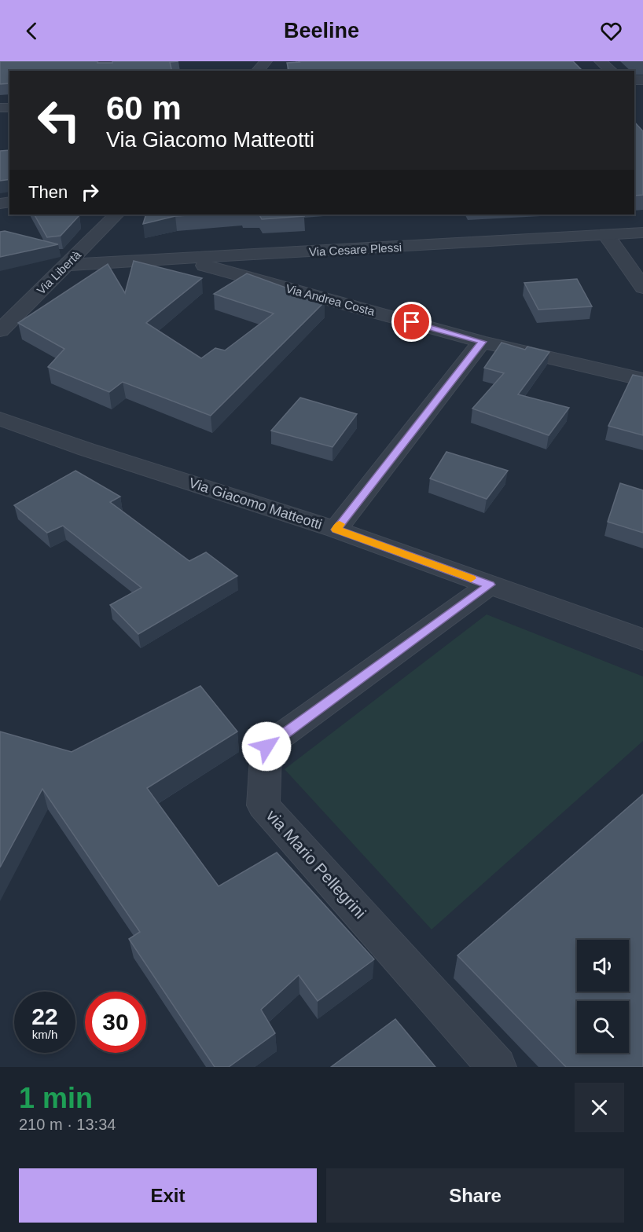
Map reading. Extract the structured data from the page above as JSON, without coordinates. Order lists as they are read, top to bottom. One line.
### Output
{"streets":{"street":["Via Cesare Plessi","Via Libertà","Via Andrea Costa","Via Giacomo Matteotti","via Mario Pellegrini"]},"crossings":[["Via Cesare Plessi","Via Libertà"],["Via Cesare Plessi","Via Andrea Costa"],["Via Giacomo Matteotti","via Mario Pellegrini"]],"page":{"header":"Beeline","turn":["60 m","Via Giacomo Matteotti"],"then":"Then","speed":"22 km/h","limit":"30","heading":["1 min","210 m · 13:34"],"buttons":["Exit","Share"]}}
